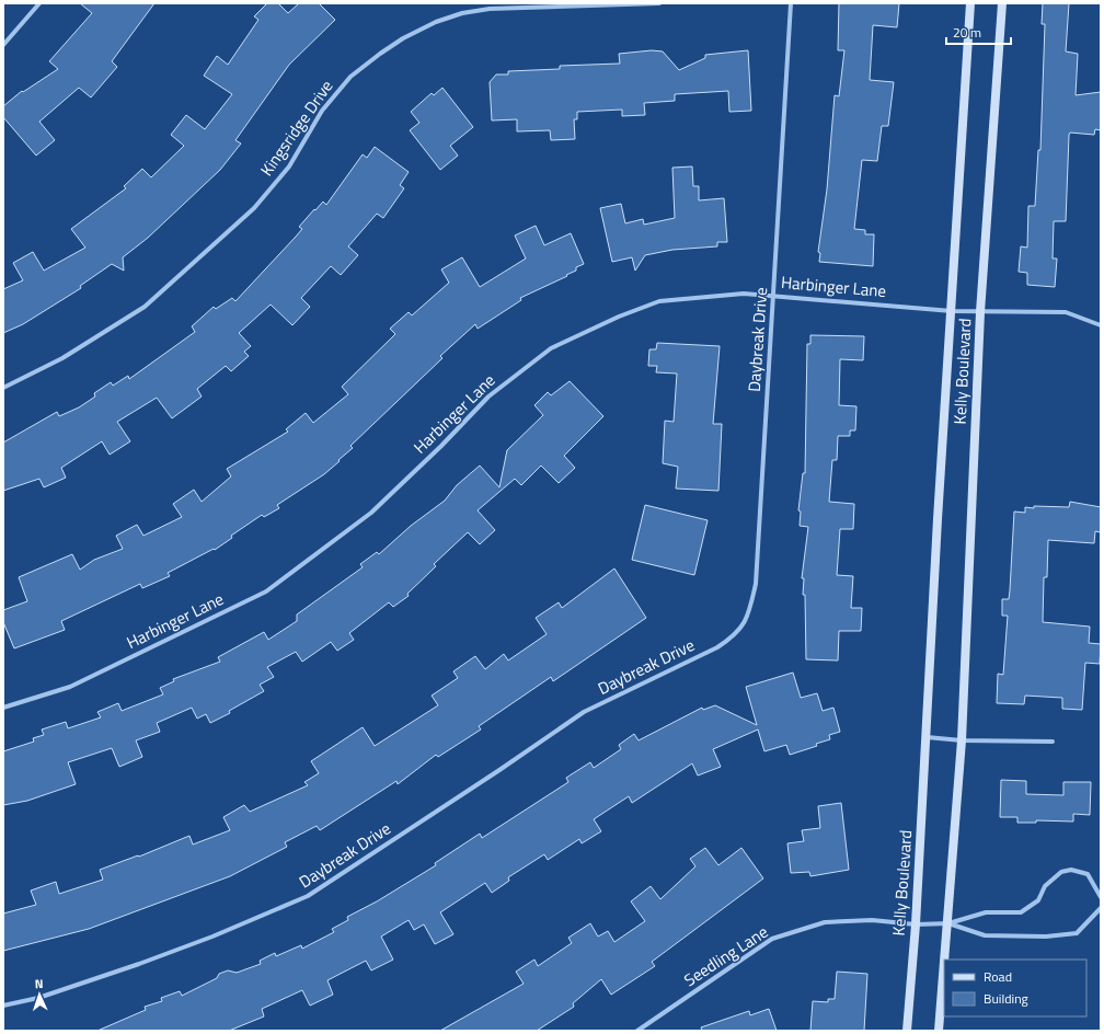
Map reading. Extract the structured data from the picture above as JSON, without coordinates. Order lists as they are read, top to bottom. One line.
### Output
{"streets":{"main road":["Kelly Boulevard"],"street":["Kingsridge Drive","Harbinger Lane","Daybreak Drive","Seedling Lane"]},"crossings":[["Harbinger Lane","Daybreak Drive"],["Harbinger Lane","Kelly Boulevard"],["Kelly Boulevard","Seedling Lane"]],"legend":["Road","Building"],"scale_bar":"20 m","north":"top"}
